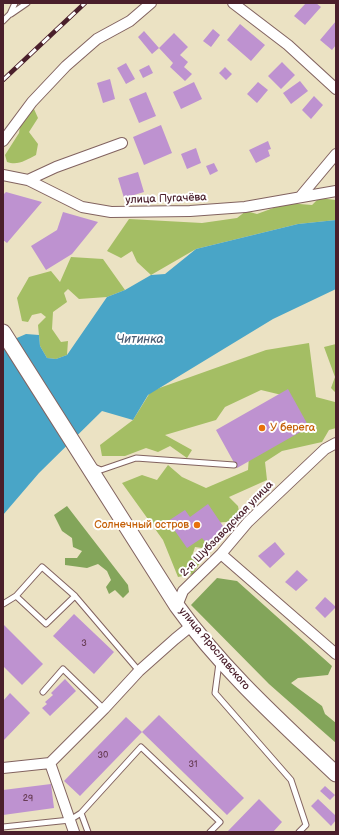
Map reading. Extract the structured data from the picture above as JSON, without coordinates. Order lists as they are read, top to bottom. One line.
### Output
{"streets":{"main road":["улица Ярославского"],"street":["улица Пугачёва","2-я Шубзаводская улица"]},"crossings":[["2-я Шубзаводская улица","улица Ярославского"]],"water":["Читинка"],"places":["У берега","Солнечный остров"],"house_numbers":["3","30","31","29"]}
